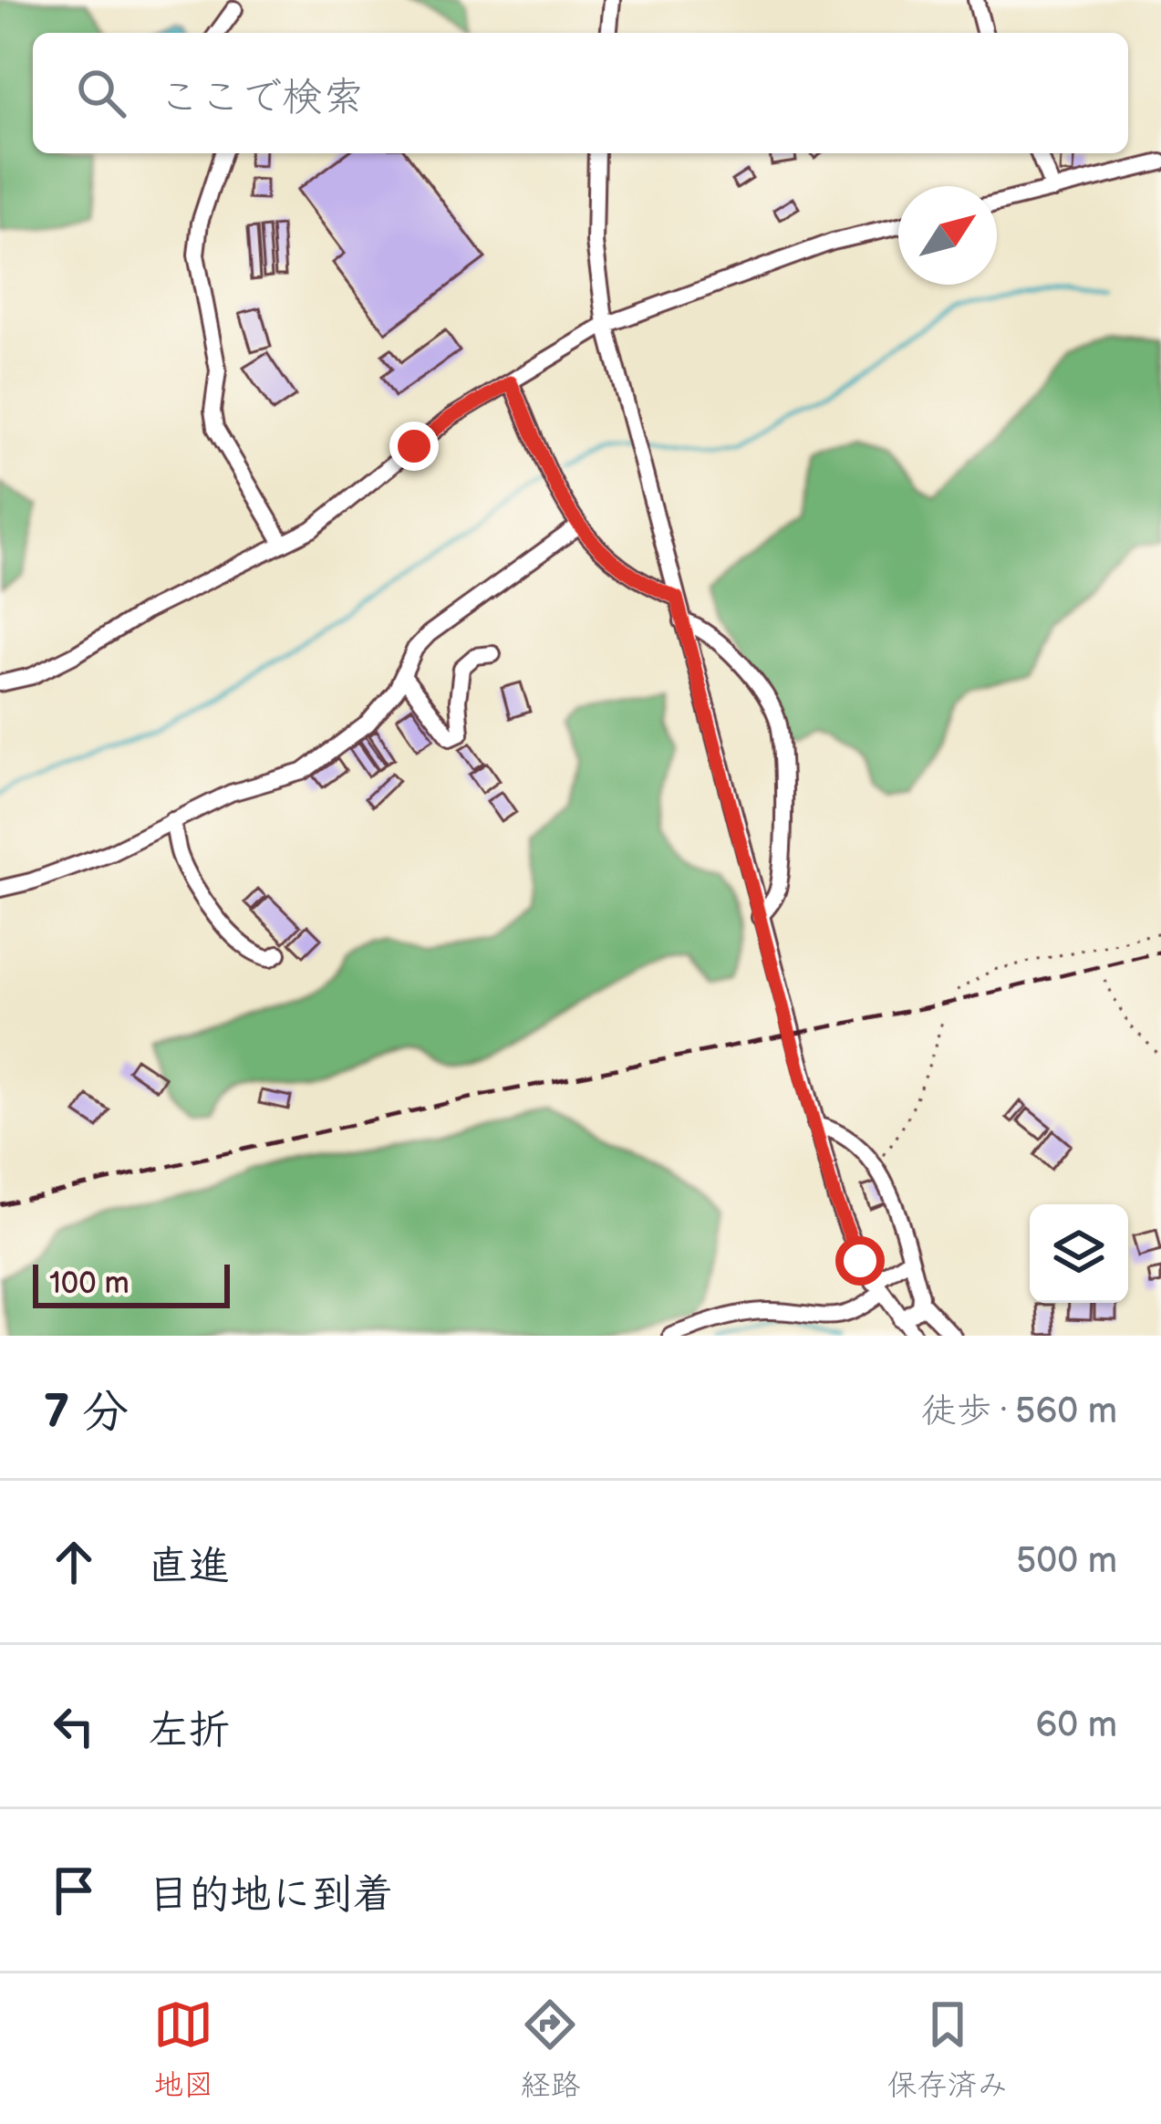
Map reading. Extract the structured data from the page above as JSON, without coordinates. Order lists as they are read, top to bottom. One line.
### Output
{"scale_bar":"100 m","north":"top right","page":{"search":"ここで検索","scale":"100 m","heading":["7 分","徒歩 · 560 m"],"list":[["直進","500 m"],["左折","60 m"],"目的地に到着"],"nav":["地図","経路","保存済み"]}}
